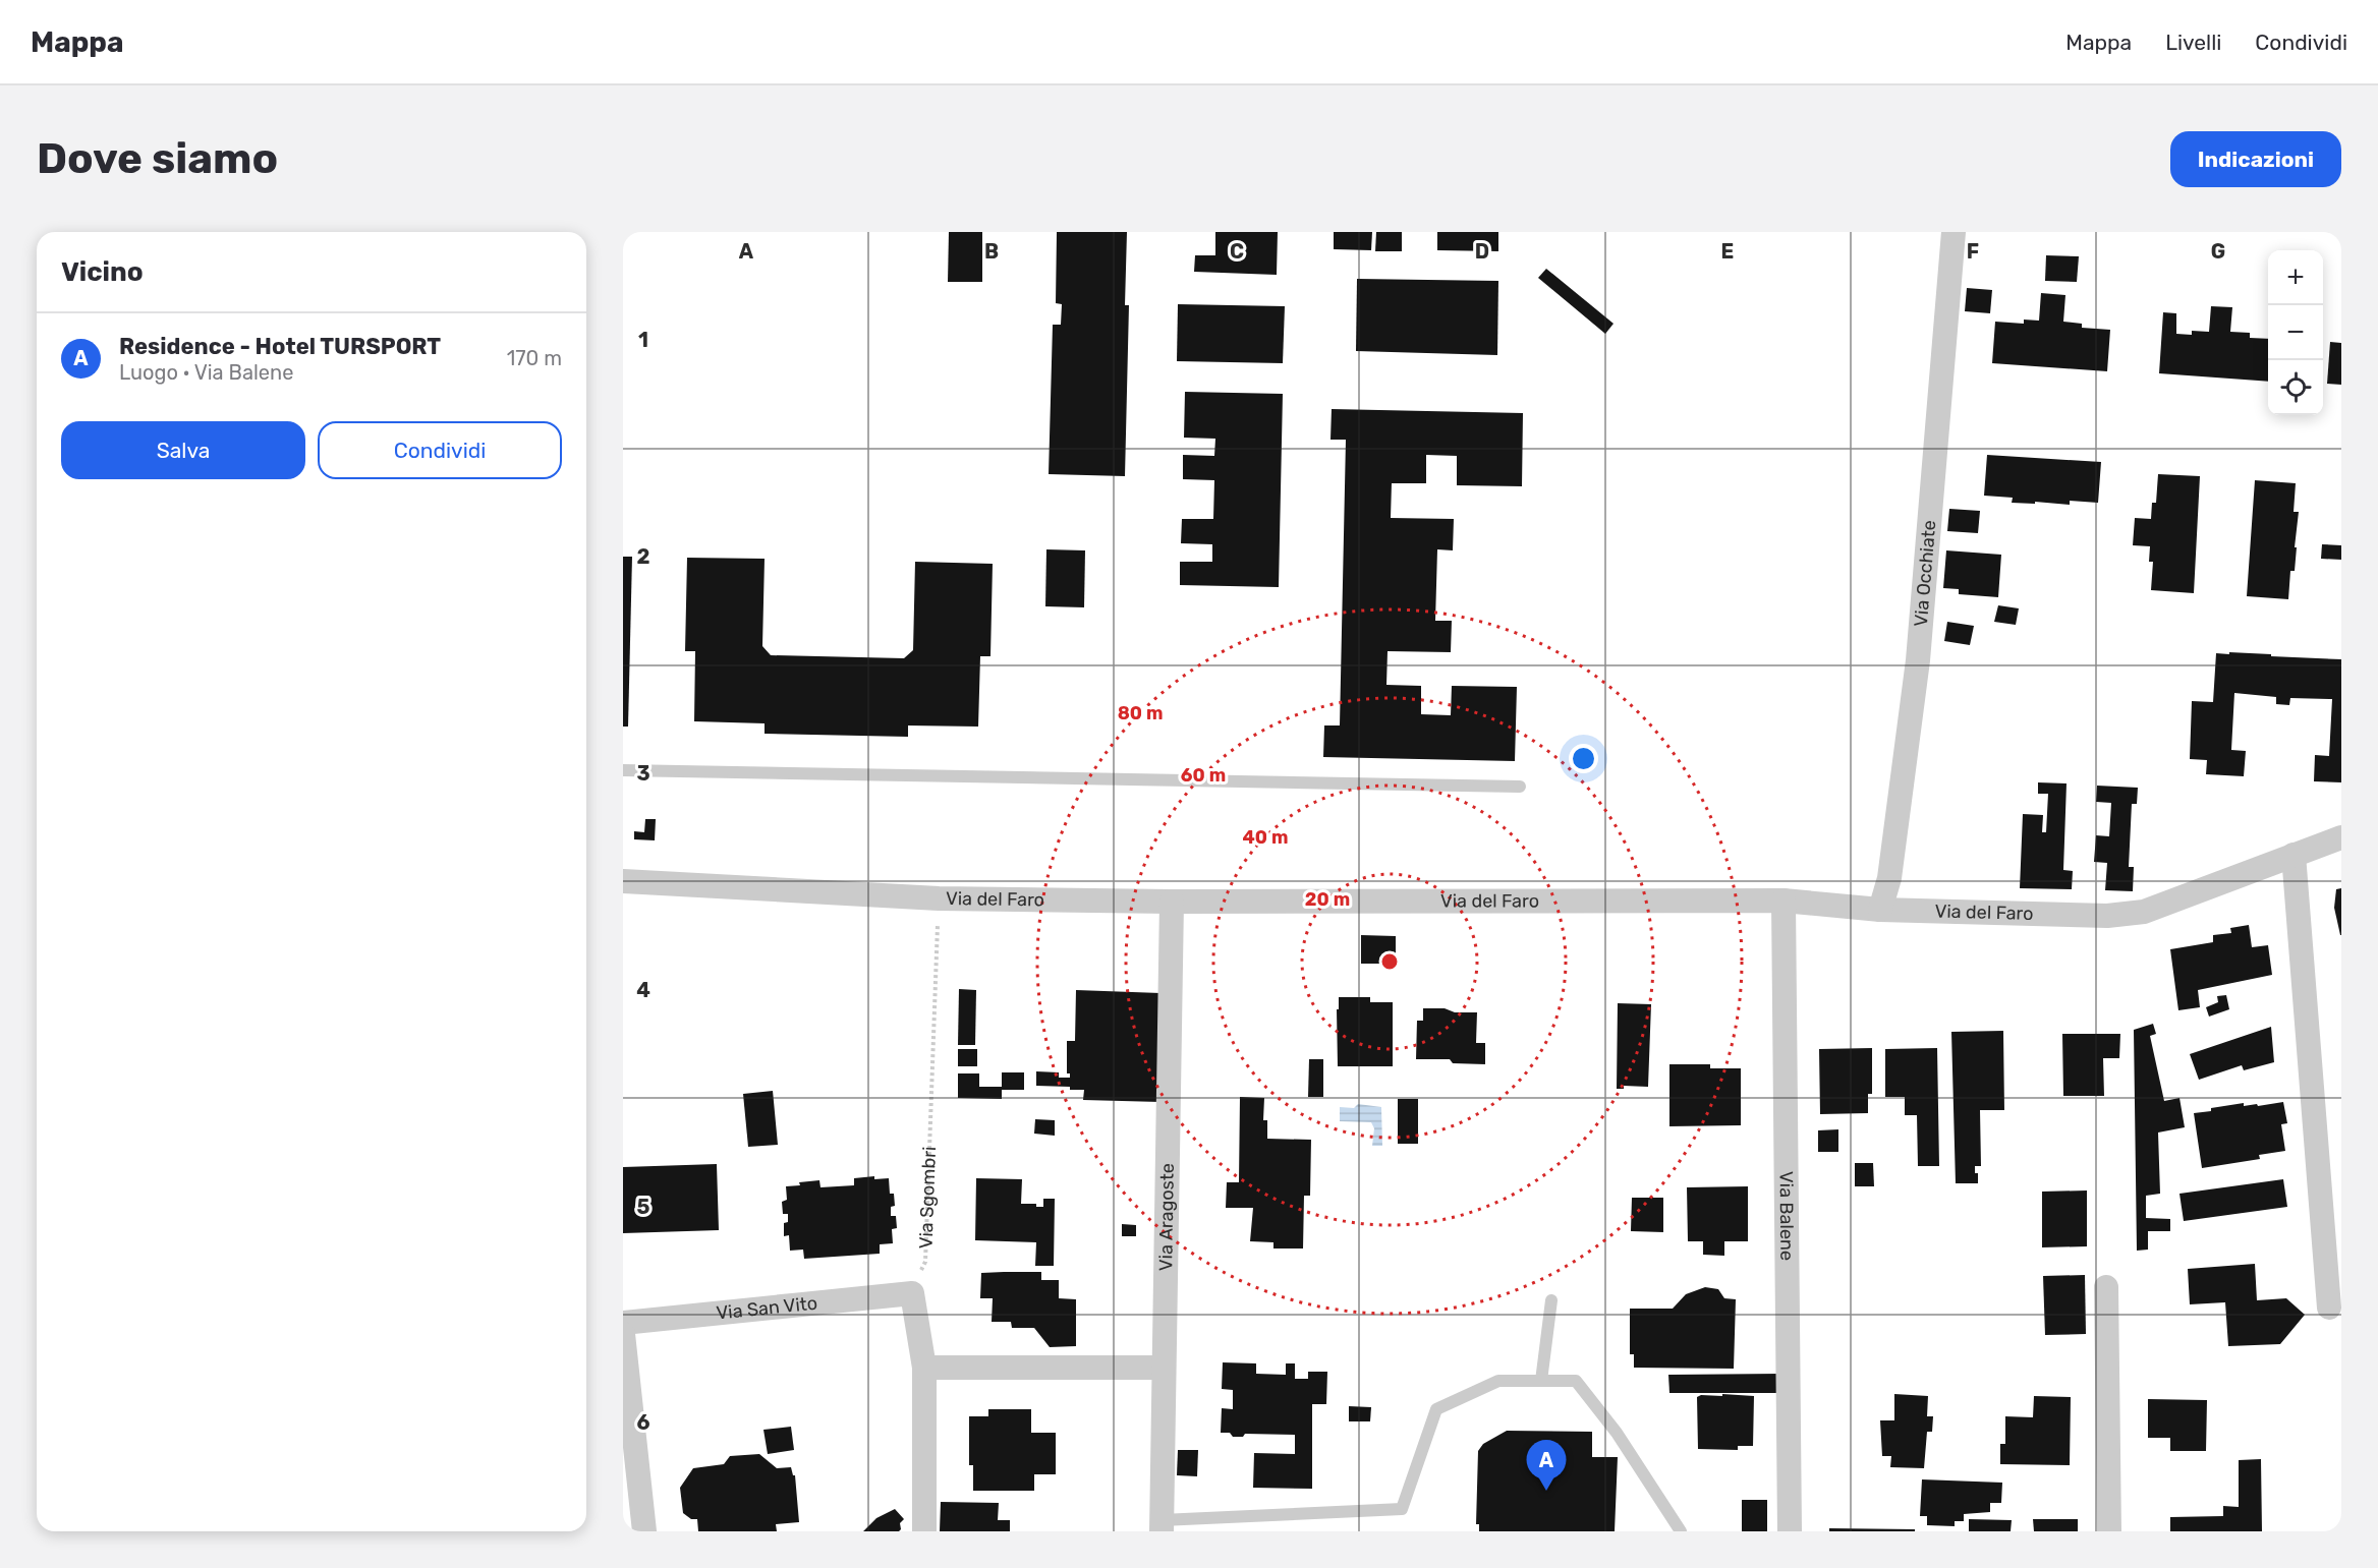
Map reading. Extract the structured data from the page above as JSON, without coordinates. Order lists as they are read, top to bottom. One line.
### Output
{"streets":{"street":["Via Occhiate","Via del Faro","Via Aragoste","Via Balene","Via San Vito"],"path":["Via Sgombri"]},"crossings":[["Via Occhiate","Via del Faro"],["Via del Faro","Via Sgombri"],["Via del Faro","Via Aragoste"],["Via del Faro","Via Balene"],["Via Sgombri","Via San Vito"]],"page":{"header":"Mappa","nav":["Mappa","Livelli","Condividi"],"buttons":["Indicazioni",["Salva","Condividi"]],"title":"Dove siamo","heading":"Vicino","map_buttons":["+","−"],"list":[{"mark":"A","name":"Residence - Hotel TURSPORT","note":"Luogo · Via Balene","value":"170 m"}],"pins":"A"},"grid":{"columns":["A","B","C","D","E","F","G"],"rows":["1","2","3","4","5","6"]},"rings":["80 m","60 m","40 m","20 m"]}
